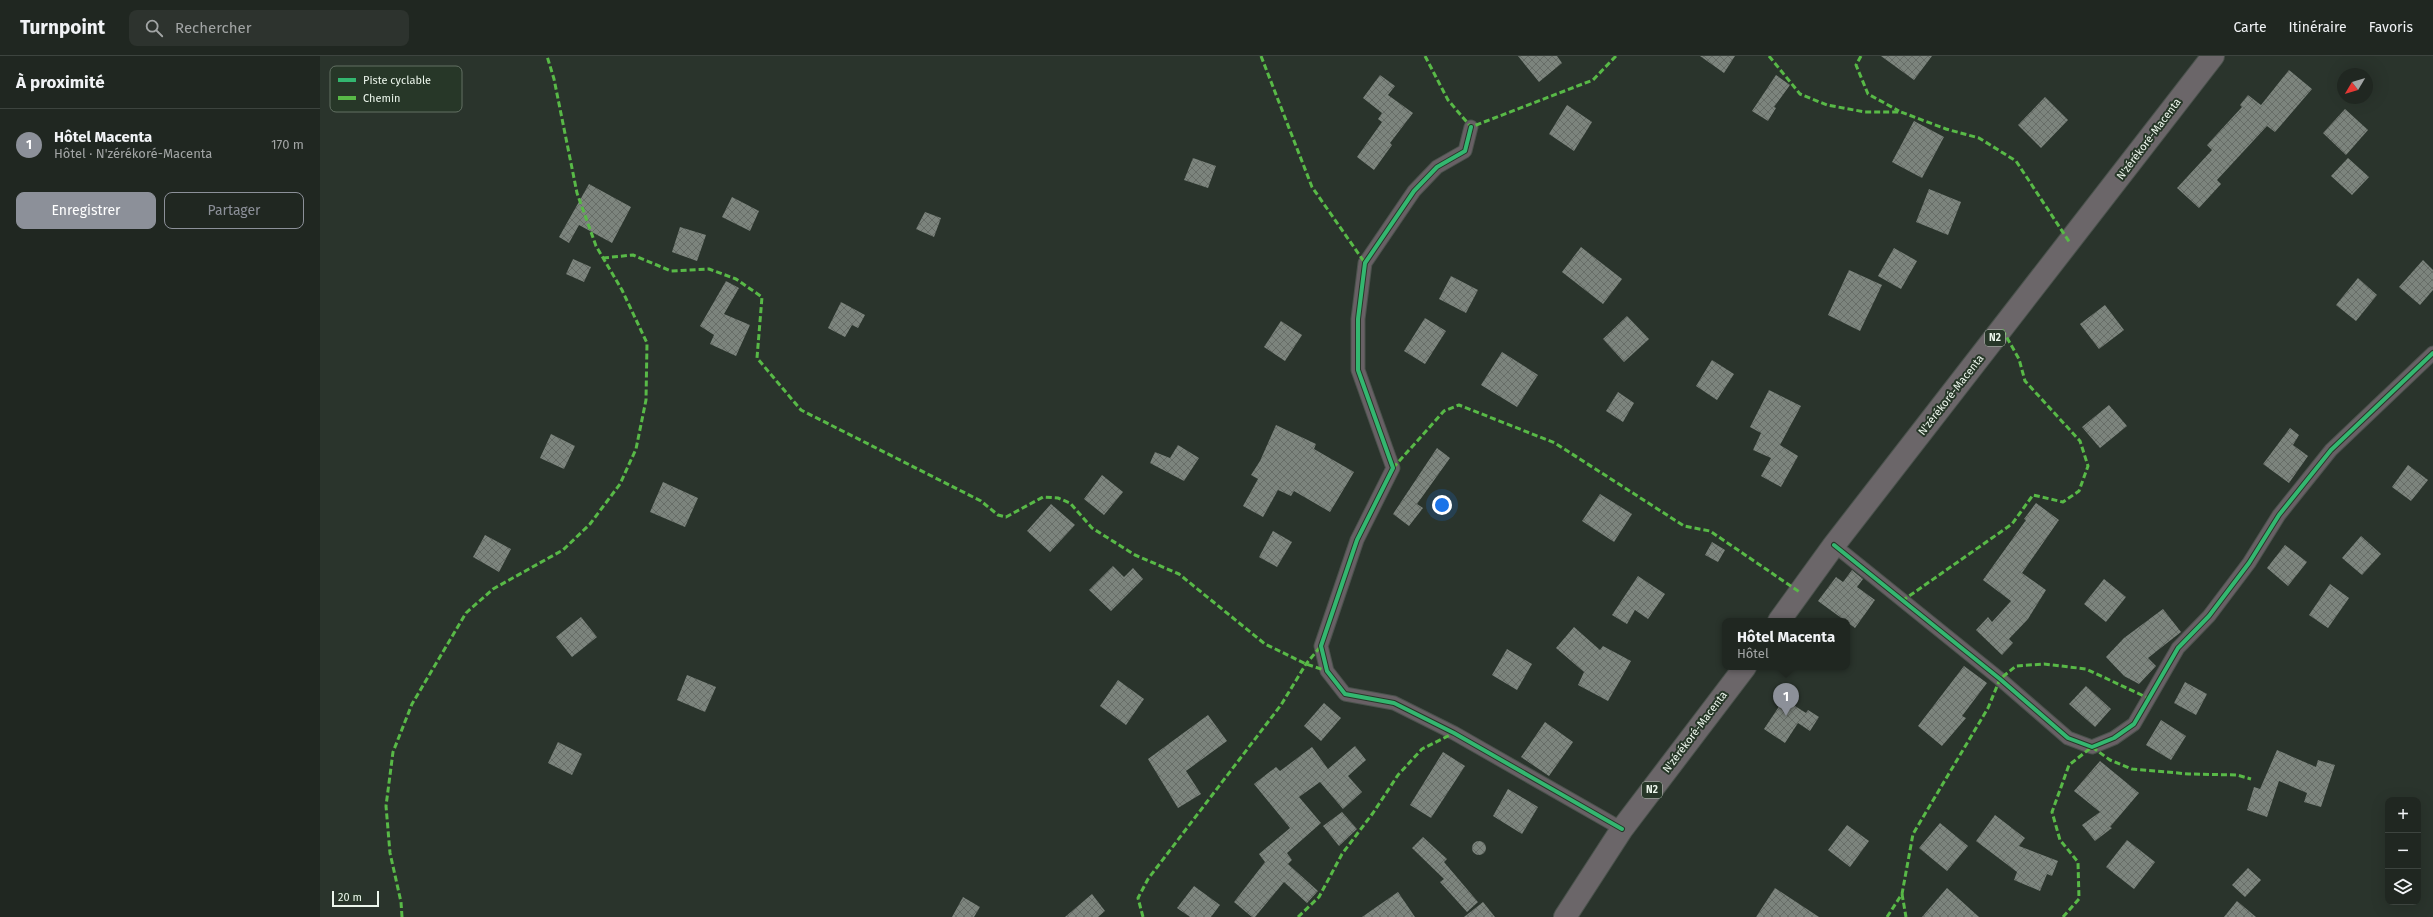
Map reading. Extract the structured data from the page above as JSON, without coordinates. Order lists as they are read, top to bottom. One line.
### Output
{"streets":{"highway":["N'zérékoré-Macenta","N2"]},"legend":["Piste cyclable","Chemin"],"scale_bar":"20 m","north":"bottom left","page":{"header":"Turnpoint","search":"Rechercher","nav":["Carte","Itinéraire","Favoris"],"heading":"À proximité","list":[{"mark":"1","name":"Hôtel Macenta","note":"Hôtel · N'zérékoré-Macenta","value":"170 m"}],"buttons":["Enregistrer","Partager"],"popup":["Hôtel Macenta","Hôtel"],"pins":"1","map_buttons":["+","−"],"scale":"20 m"}}
